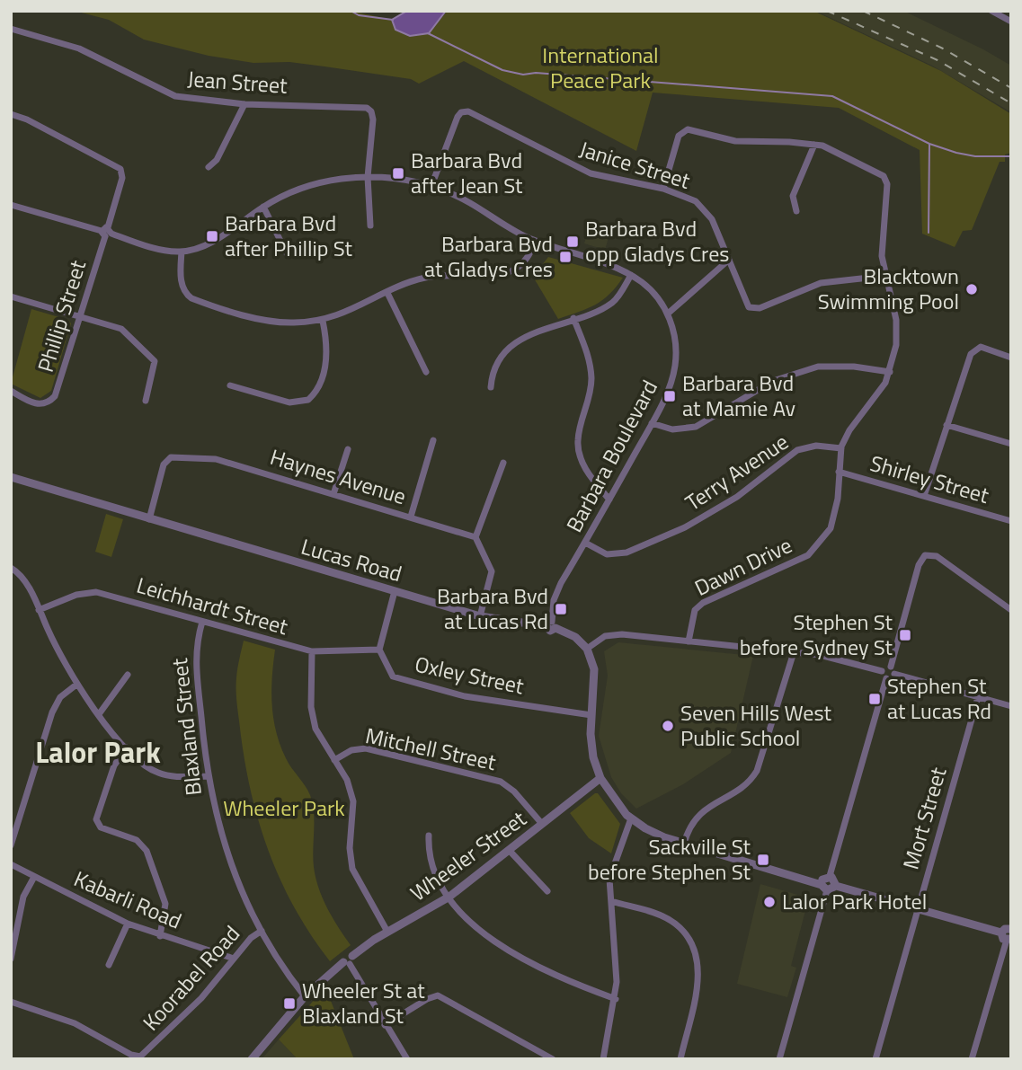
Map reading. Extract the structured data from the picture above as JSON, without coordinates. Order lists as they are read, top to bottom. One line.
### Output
{"streets":{"street":["Jean Street","Janice Street","Phillip Street","Barbara Boulevard","Terry Avenue","Haynes Avenue","Shirley Street","Lucas Road","Dawn Drive","Leichhardt Street","Oxley Street","Blaxland Street","Mitchell Street","Mort Street","Wheeler Street","Kabarli Road","Koorabel Road"]},"crossings":[["Jean Street","Barbara Boulevard"],["Janice Street","Barbara Boulevard"],["Janice Street","Dawn Drive"],["Phillip Street","Barbara Boulevard"],["Barbara Boulevard","Terry Avenue"],["Barbara Boulevard","Lucas Road"],["Terry Avenue","Dawn Drive"],["Haynes Avenue","Lucas Road"],["Shirley Street","Dawn Drive"],["Leichhardt Street","Oxley Street"],["Leichhardt Street","Blaxland Street"],["Blaxland Street","Wheeler Street"],["Blaxland Street","Koorabel Road"],["Mitchell Street","Wheeler Street"],["Kabarli Road","Koorabel Road"]],"districts":["Lalor Park"],"parks":["International Peace Park","Wheeler Park"],"places":{"transit":["Barbara Bvd after Jean St","Barbara Bvd after Phillip St","Barbara Bvd opp Gladys Cres","Barbara Bvd at Gladys Cres","Barbara Bvd at Mamie Av","Barbara Bvd at Lucas Rd","Stephen St before Sydney St","Stephen St at Lucas Rd","Sackville St before Stephen St","Wheeler St at Blaxland St"],"other":["Blacktown Swimming Pool","Seven Hills West Public School","Lalor Park Hotel"]}}
